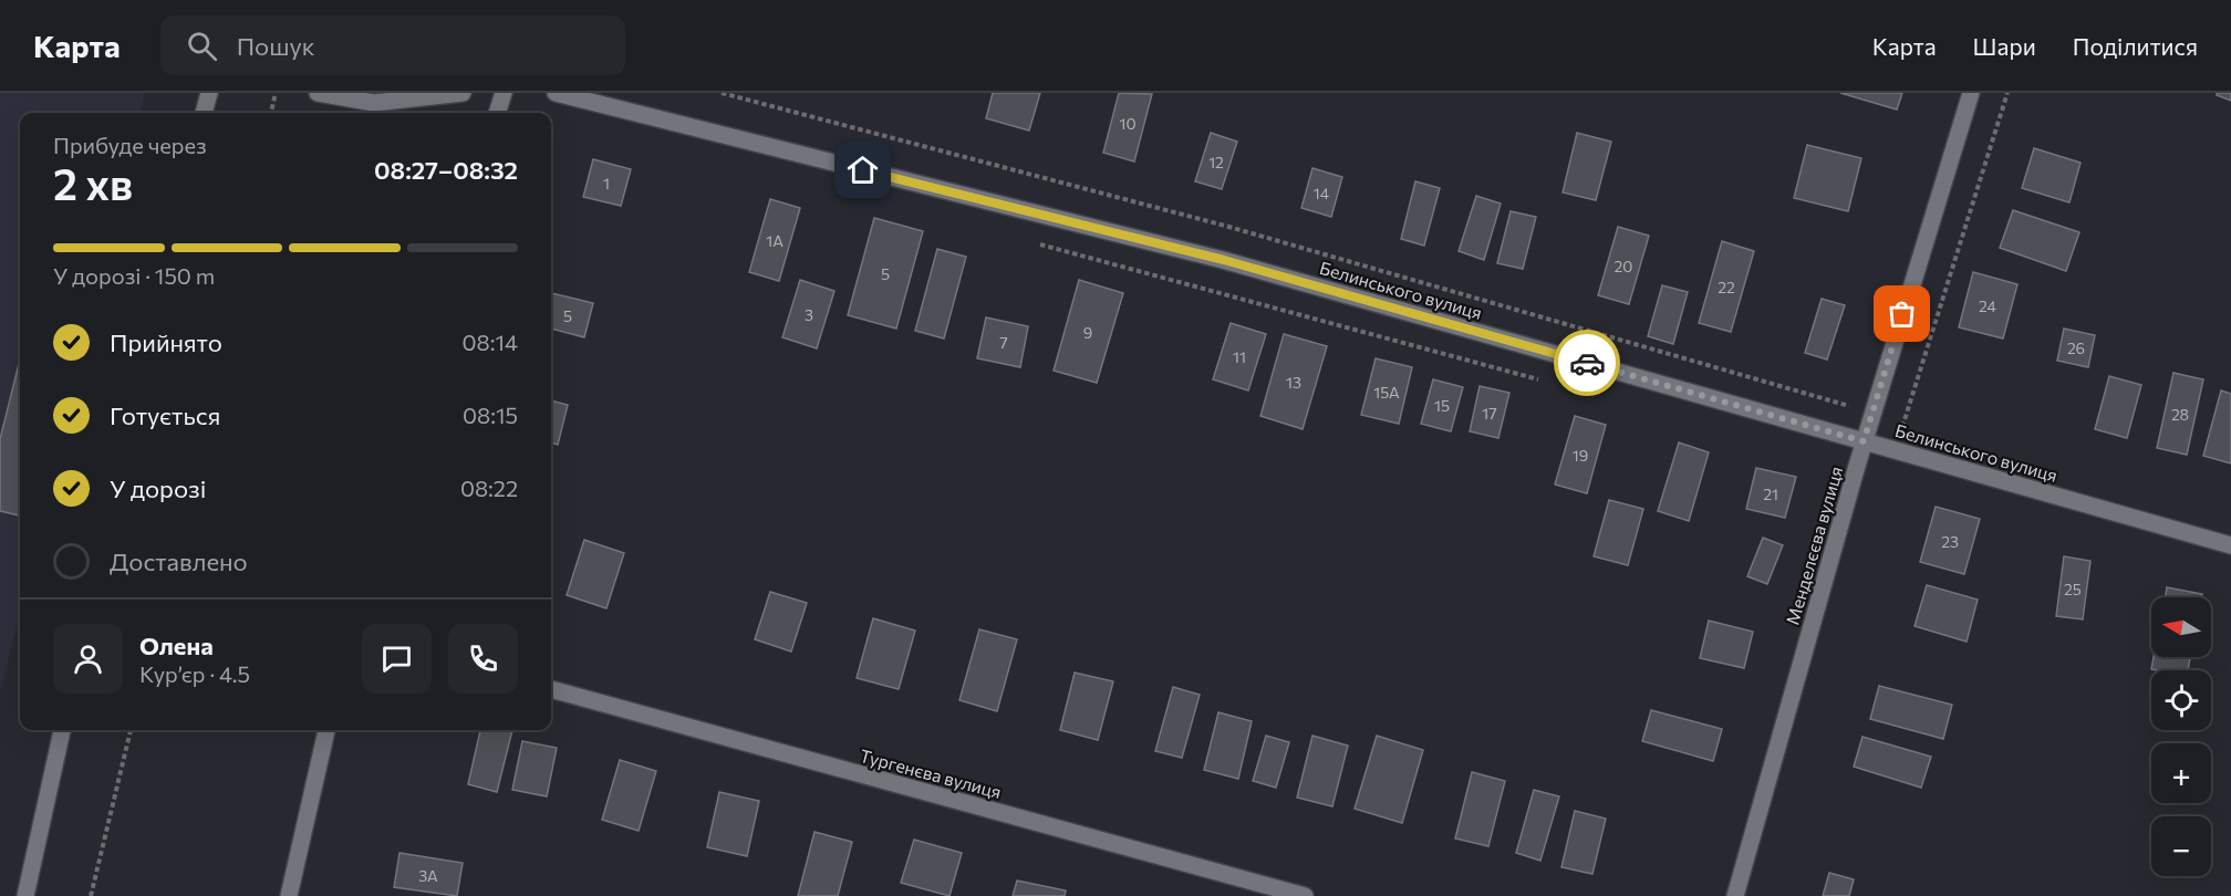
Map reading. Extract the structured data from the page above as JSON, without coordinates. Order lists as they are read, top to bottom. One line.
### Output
{"streets":{"street":["Белинського вулиця","Менделєєва вулиця","Тургенєва вулиця"]},"crossings":[["Белинського вулиця","Менделєєва вулиця"]],"house_numbers":["10","12","1","14","1А","20","5","22","24","3","5","9","7","26","11","13","15А","15","17","28","19","21","23","25","3А"],"north":"left","page":{"header":"Карта","search":"Пошук","nav":["Карта","Шари","Поділитися"],"heading":["2 хв","Прибуде через","08:27–08:32"],"panel":["Олена","Кур’єр · 4.5"],"bar":"У дорозі · 150 m","list":[["Прийнято","08:14"],["Готується","08:15"],["У дорозі","08:22"],"Доставлено"],"map_buttons":["+","−"]}}
